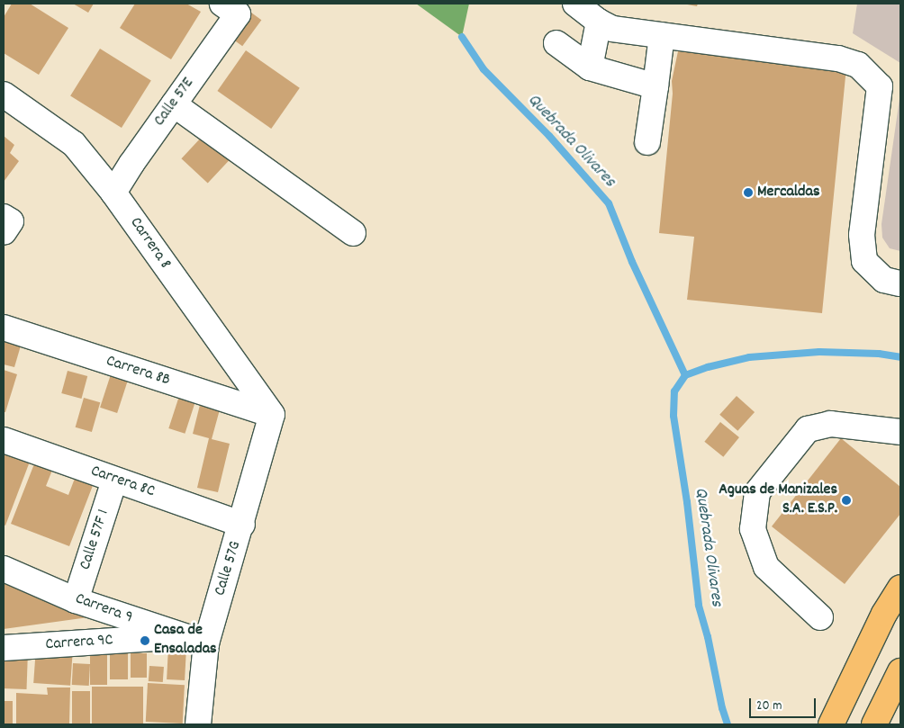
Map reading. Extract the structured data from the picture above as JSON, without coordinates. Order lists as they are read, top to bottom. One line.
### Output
{"streets":{"street":["Calle 57E","Carrera 8","Carrera 8B","Carrera 8C","Calle 57F 1","Calle 57G","Carrera 9","Carrera 9C"]},"crossings":[["Calle 57E","Carrera 8"],["Carrera 8","Carrera 8B"],["Carrera 8","Calle 57G"],["Carrera 8B","Calle 57G"],["Carrera 8C","Calle 57F 1"],["Carrera 8C","Calle 57G"],["Calle 57F 1","Carrera 9"],["Calle 57G","Carrera 9"],["Carrera 9","Carrera 9C"]],"water":["Quebrada Olivares"],"places":["Mercaldas","Aguas de Manizales S.A. E.S.P.","Casa de Ensaladas"],"scale_bar":"20 m"}
